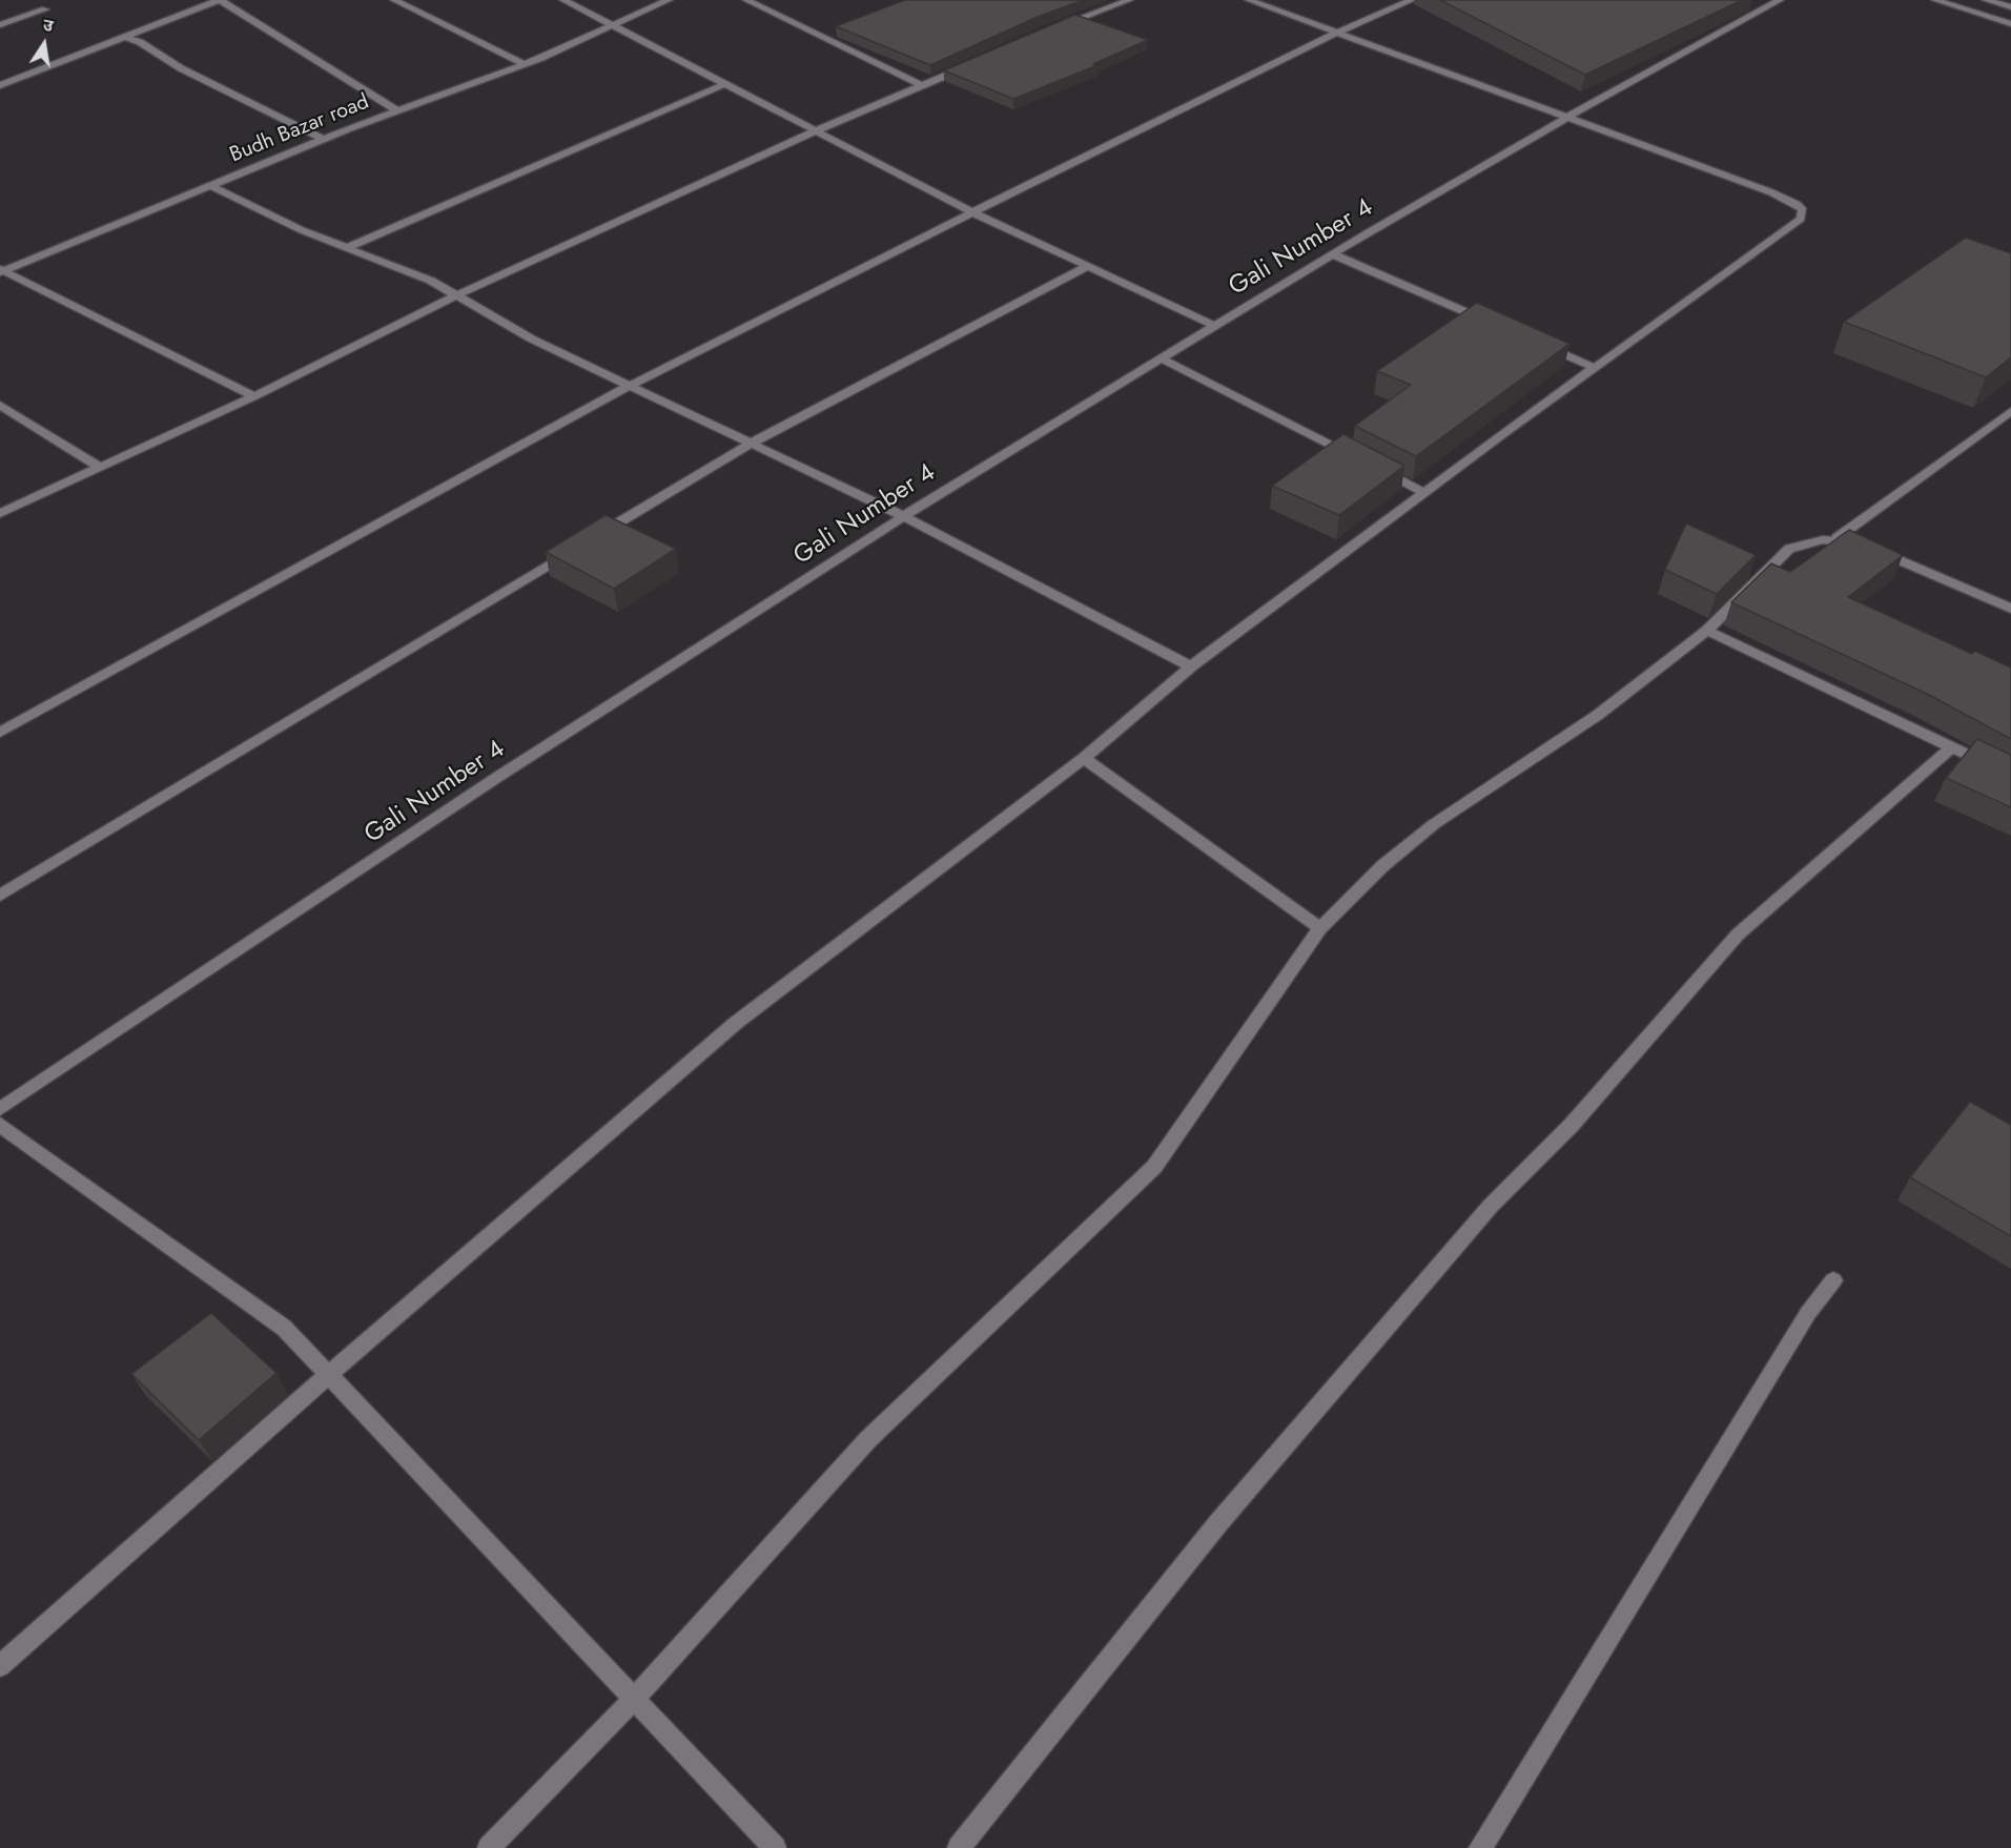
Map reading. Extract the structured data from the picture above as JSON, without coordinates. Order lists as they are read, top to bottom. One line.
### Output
{"streets":{"street":["Budh Bazar road","Gali Number 4"]},"north":"top"}
